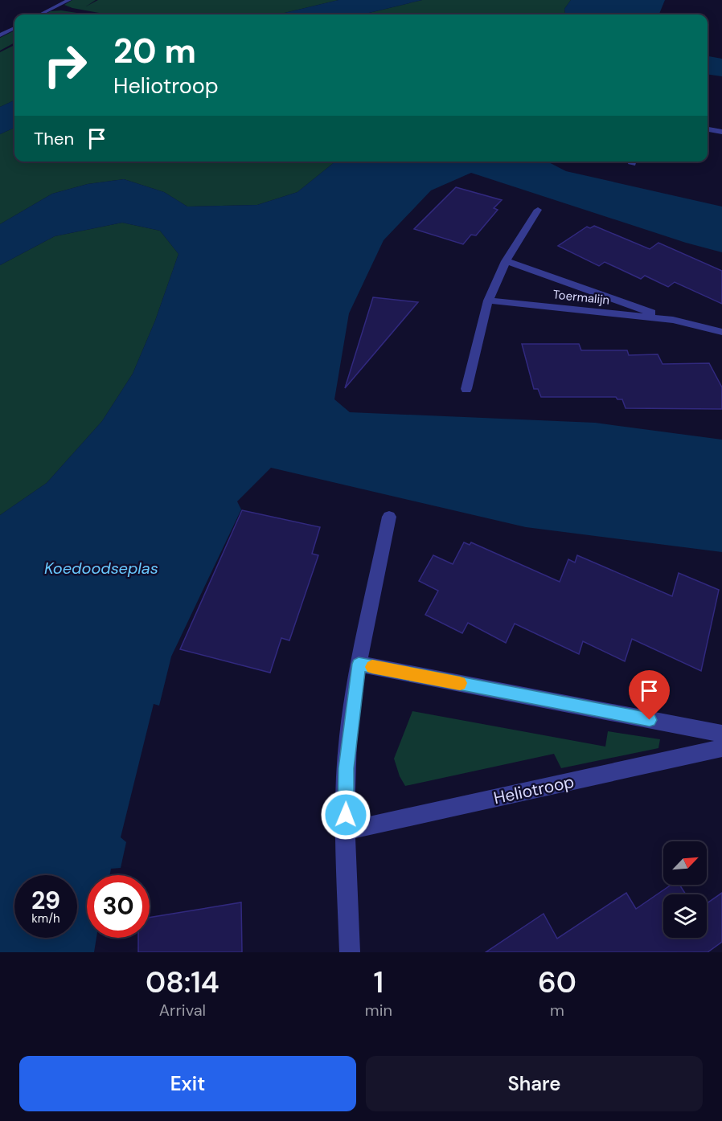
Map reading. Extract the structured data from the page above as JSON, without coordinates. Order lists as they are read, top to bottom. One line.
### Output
{"streets":{"street":["Toermalijn","Heliotroop"]},"water":["Koedoodseplas"],"north":"top right","page":{"turn":["20 m","Heliotroop"],"then":"Then","speed":"29 km/h","limit":"30","eta":["08:14","Arrival","1","min","60","m"],"buttons":["Exit","Share"]}}
